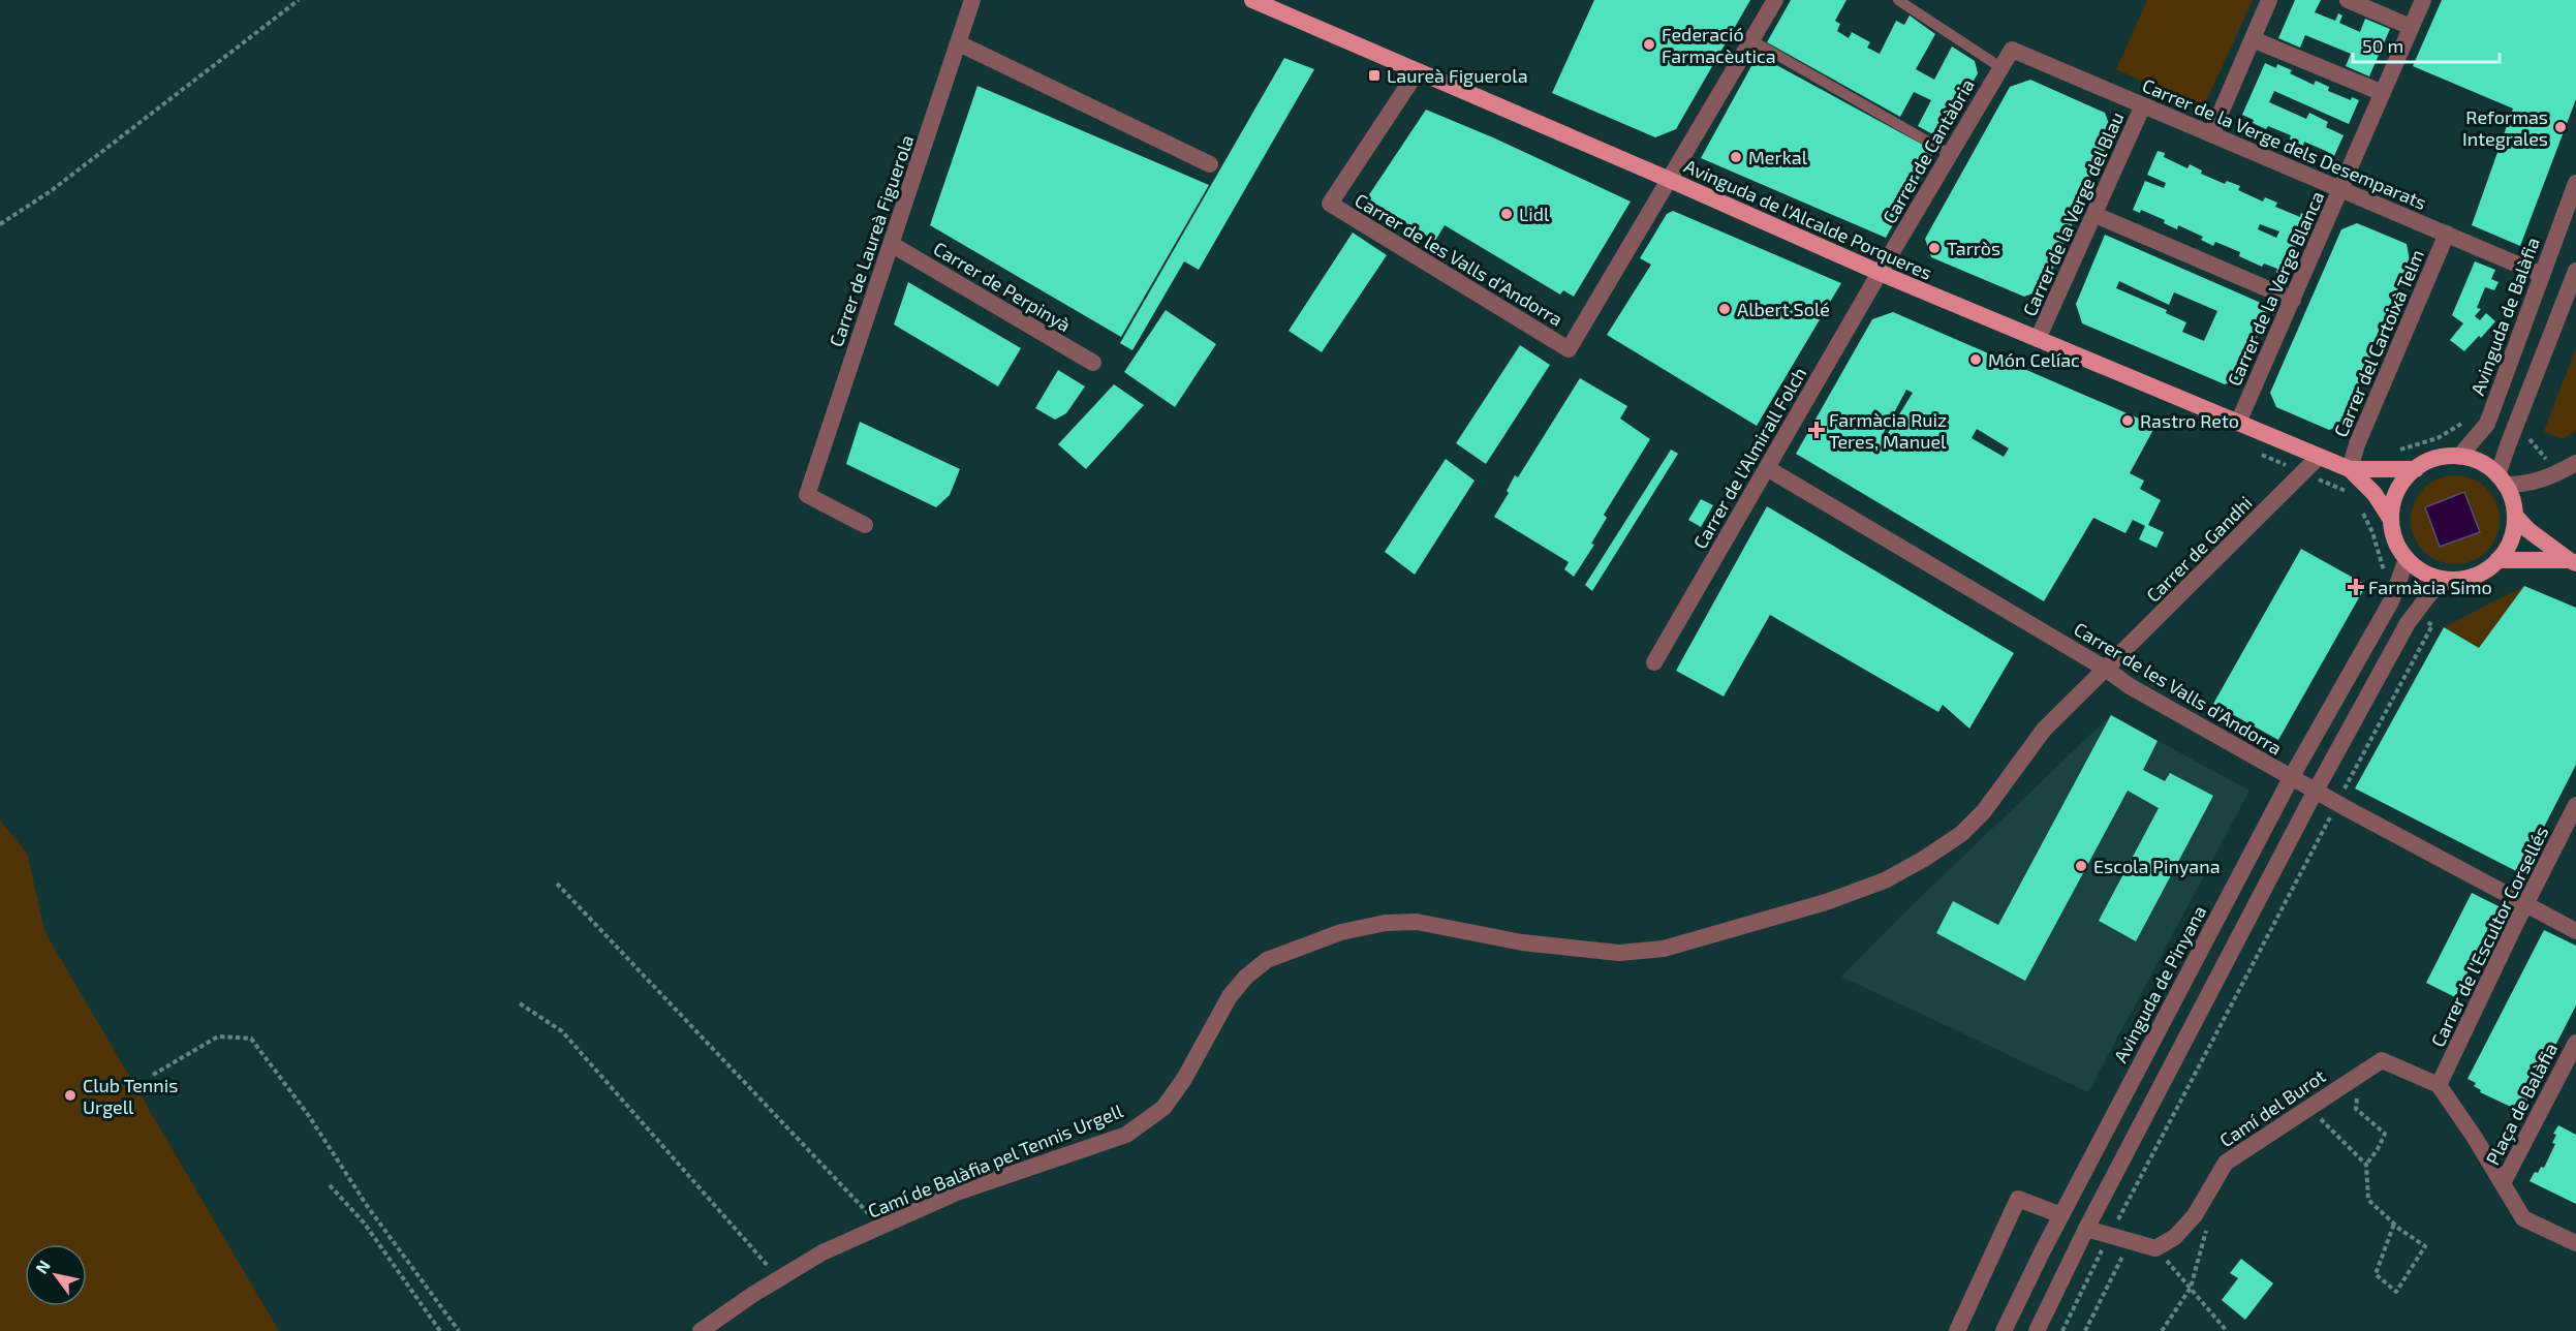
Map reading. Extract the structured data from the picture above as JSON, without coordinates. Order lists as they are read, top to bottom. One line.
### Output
{"streets":{"main road":["Avinguda de l'Alcalde Porqueres"],"street":["Carrer de la Verge dels Desemparats","Carrer de Cantàbria","Carrer de la Verge del Blau","Carrer de Laureà Figuerola","Carrer de les Valls d'Andorra","Carrer de Perpinyà","Carrer de la Verge Blanca","Avinguda de Balàfia","Carrer del Cartoixà Telm","Carrer de l'Almirall Folch","Carrer de Gandhi","Carrer de l'Escultor Corsellés","Avinguda de Pinyana","Plaça de Balàfia","Camí del Burot","Camí de Balàfia pel Tennis Urgell"]},"crossings":[["Carrer de la Verge dels Desemparats","Carrer de Cantàbria"],["Carrer de la Verge dels Desemparats","Carrer de la Verge del Blau"],["Carrer de la Verge dels Desemparats","Carrer de la Verge Blanca"],["Carrer de la Verge dels Desemparats","Avinguda de Balàfia"],["Carrer de la Verge dels Desemparats","Carrer del Cartoixà Telm"],["Carrer de Cantàbria","Avinguda de l'Alcalde Porqueres"],["Carrer de Cantàbria","Carrer de l'Almirall Folch"],["Carrer de la Verge del Blau","Avinguda de l'Alcalde Porqueres"],["Avinguda de l'Alcalde Porqueres","Carrer de les Valls d'Andorra"],["Avinguda de l'Alcalde Porqueres","Carrer de la Verge Blanca"],["Avinguda de l'Alcalde Porqueres","Avinguda de Balàfia"],["Avinguda de l'Alcalde Porqueres","Carrer del Cartoixà Telm"],["Avinguda de l'Alcalde Porqueres","Carrer de l'Almirall Folch"],["Avinguda de l'Alcalde Porqueres","Carrer de Gandhi"],["Avinguda de l'Alcalde Porqueres","Avinguda de Pinyana"],["Carrer de Laureà Figuerola","Carrer de Perpinyà"],["Carrer de les Valls d'Andorra","Carrer de l'Almirall Folch"],["Carrer de les Valls d'Andorra","Carrer de Gandhi"],["Carrer de les Valls d'Andorra","Carrer de l'Escultor Corsellés"],["Carrer de les Valls d'Andorra","Avinguda de Pinyana"],["Carrer de les Valls d'Andorra","Camí de Balàfia pel Tennis Urgell"],["Avinguda de Balàfia","Avinguda de Pinyana"],["Carrer de Gandhi","Camí de Balàfia pel Tennis Urgell"],["Carrer de l'Escultor Corsellés","Camí del Burot"]],"places":{"other":["Federació Farmacèutica","Reformas Integrales","Merkal","Lidl","Tarròs","Albert Solé","Món Celíac","Rastro Reto","Escola Pinyana","Club Tennis Urgell"],"transit":["Laureà Figuerola"],"health":["Farmàcia Ruiz Teres, Manuel","Farmàcia Simo"]},"scale_bar":"50 m","north":"top left"}
